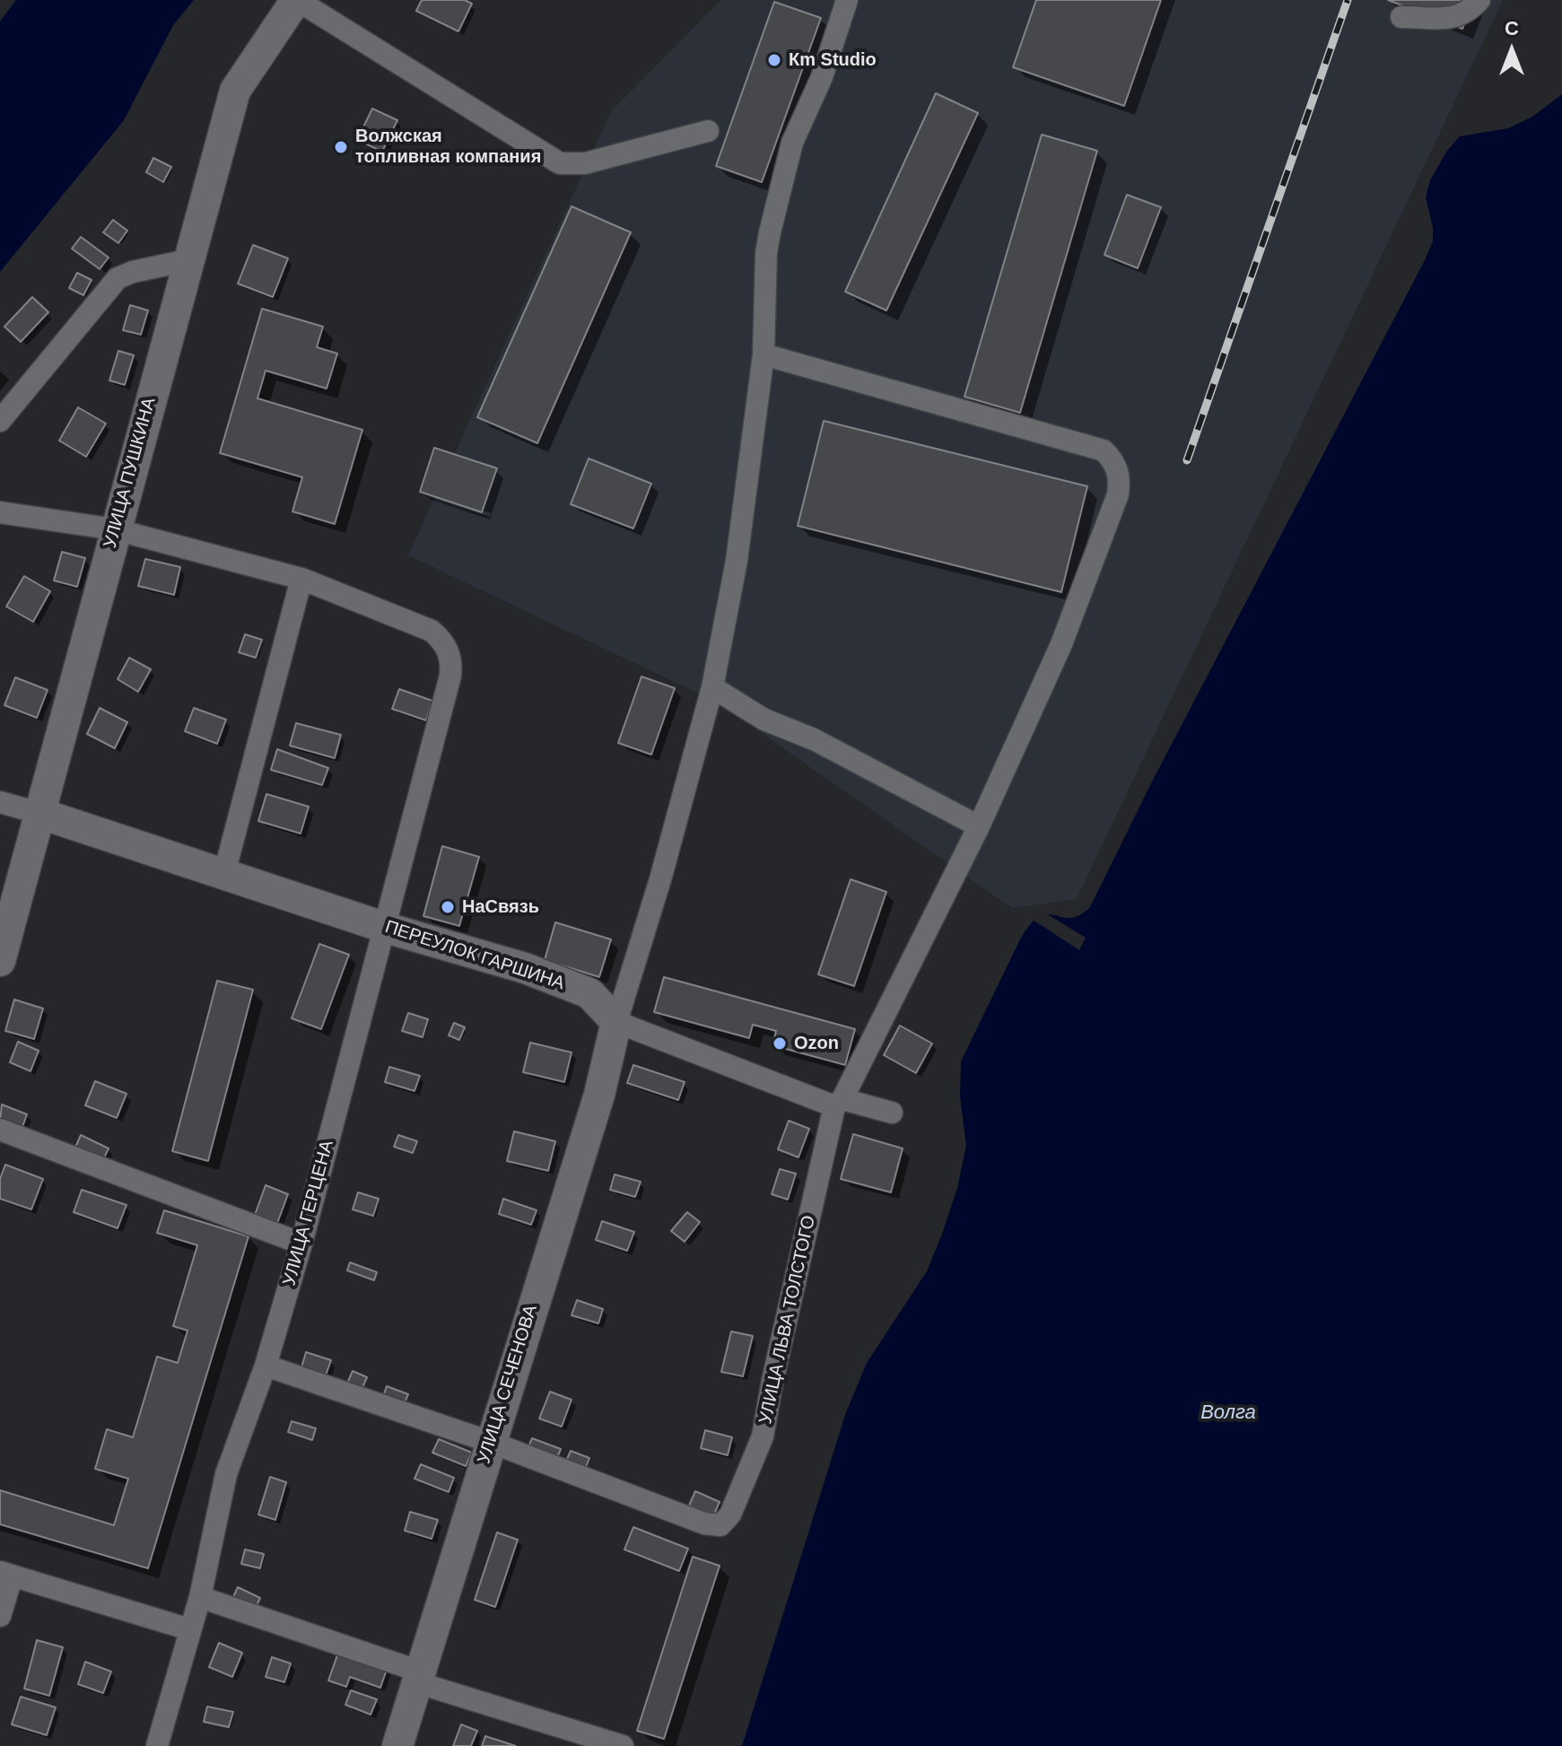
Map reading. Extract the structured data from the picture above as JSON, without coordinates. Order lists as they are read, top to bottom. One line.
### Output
{"streets":{"main road":["УЛИЦА ПУШКИНА","ПЕРЕУЛОК ГАРШИНА","УЛИЦА СЕЧЕНОВА"],"street":["УЛИЦА ГЕРЦЕНА","УЛИЦА ЛЬВА ТОЛСТОГО"]},"crossings":[["УЛИЦА ПУШКИНА","ПЕРЕУЛОК ГАРШИНА"],["ПЕРЕУЛОК ГАРШИНА","УЛИЦА ГЕРЦЕНА"],["ПЕРЕУЛОК ГАРШИНА","УЛИЦА ЛЬВА ТОЛСТОГО"],["ПЕРЕУЛОК ГАРШИНА","УЛИЦА СЕЧЕНОВА"],["УЛИЦА ЛЬВА ТОЛСТОГО","УЛИЦА СЕЧЕНОВА"]],"water":["Волга"],"places":["Кm Studio","Волжская топливная компания","НаСвязь","Ozon"],"north":"top"}
